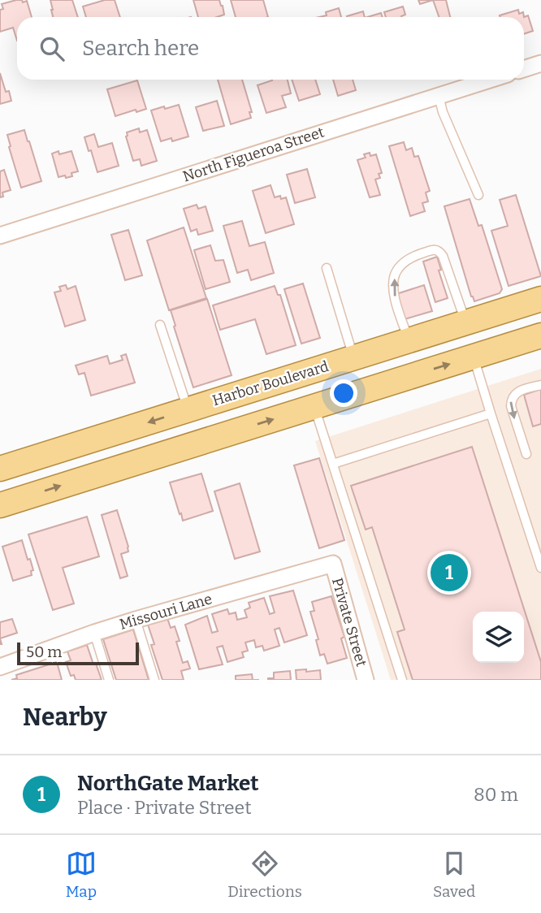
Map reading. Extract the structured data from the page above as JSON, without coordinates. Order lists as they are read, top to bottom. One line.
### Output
{"streets":{"main road":["Harbor Boulevard"],"street":["North Figueroa Street","Missouri Lane","Private Street"]},"crossings":[["Missouri Lane","Private Street"]],"scale_bar":"50 m","page":{"search":"Search here","pins":"1","scale":"50 m","heading":"Nearby","list":[{"mark":"1","name":"NorthGate Market","note":"Place · Private Street","value":"80 m"}],"nav":["Map","Directions","Saved"]}}
